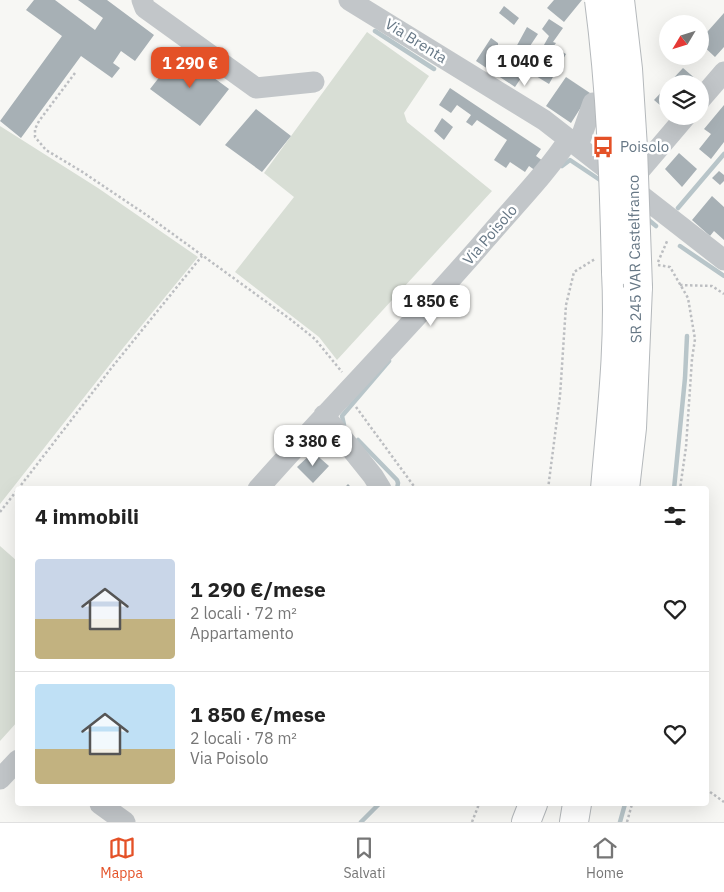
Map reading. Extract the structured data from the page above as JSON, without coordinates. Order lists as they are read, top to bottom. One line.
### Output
{"streets":{"highway":["SR 245 VAR Castelfranco"],"street":["Via Brenta","Via Poisolo"]},"crossings":[["Via Brenta","Via Poisolo"]],"places":{"bus stop":["Poisolo"]},"north":"bottom left","page":{"price":["1 040 €","1 290 €","1 850 €","3 380 €"],"heading":"4 immobili","list":[{"name":"1 290 €/mese","note":"2 locali · 72 m² · Appartamento"},{"name":"1 850 €/mese","note":"2 locali · 78 m² · Via Poisolo"}],"tabs":["Mappa","Salvati","Home"]}}
